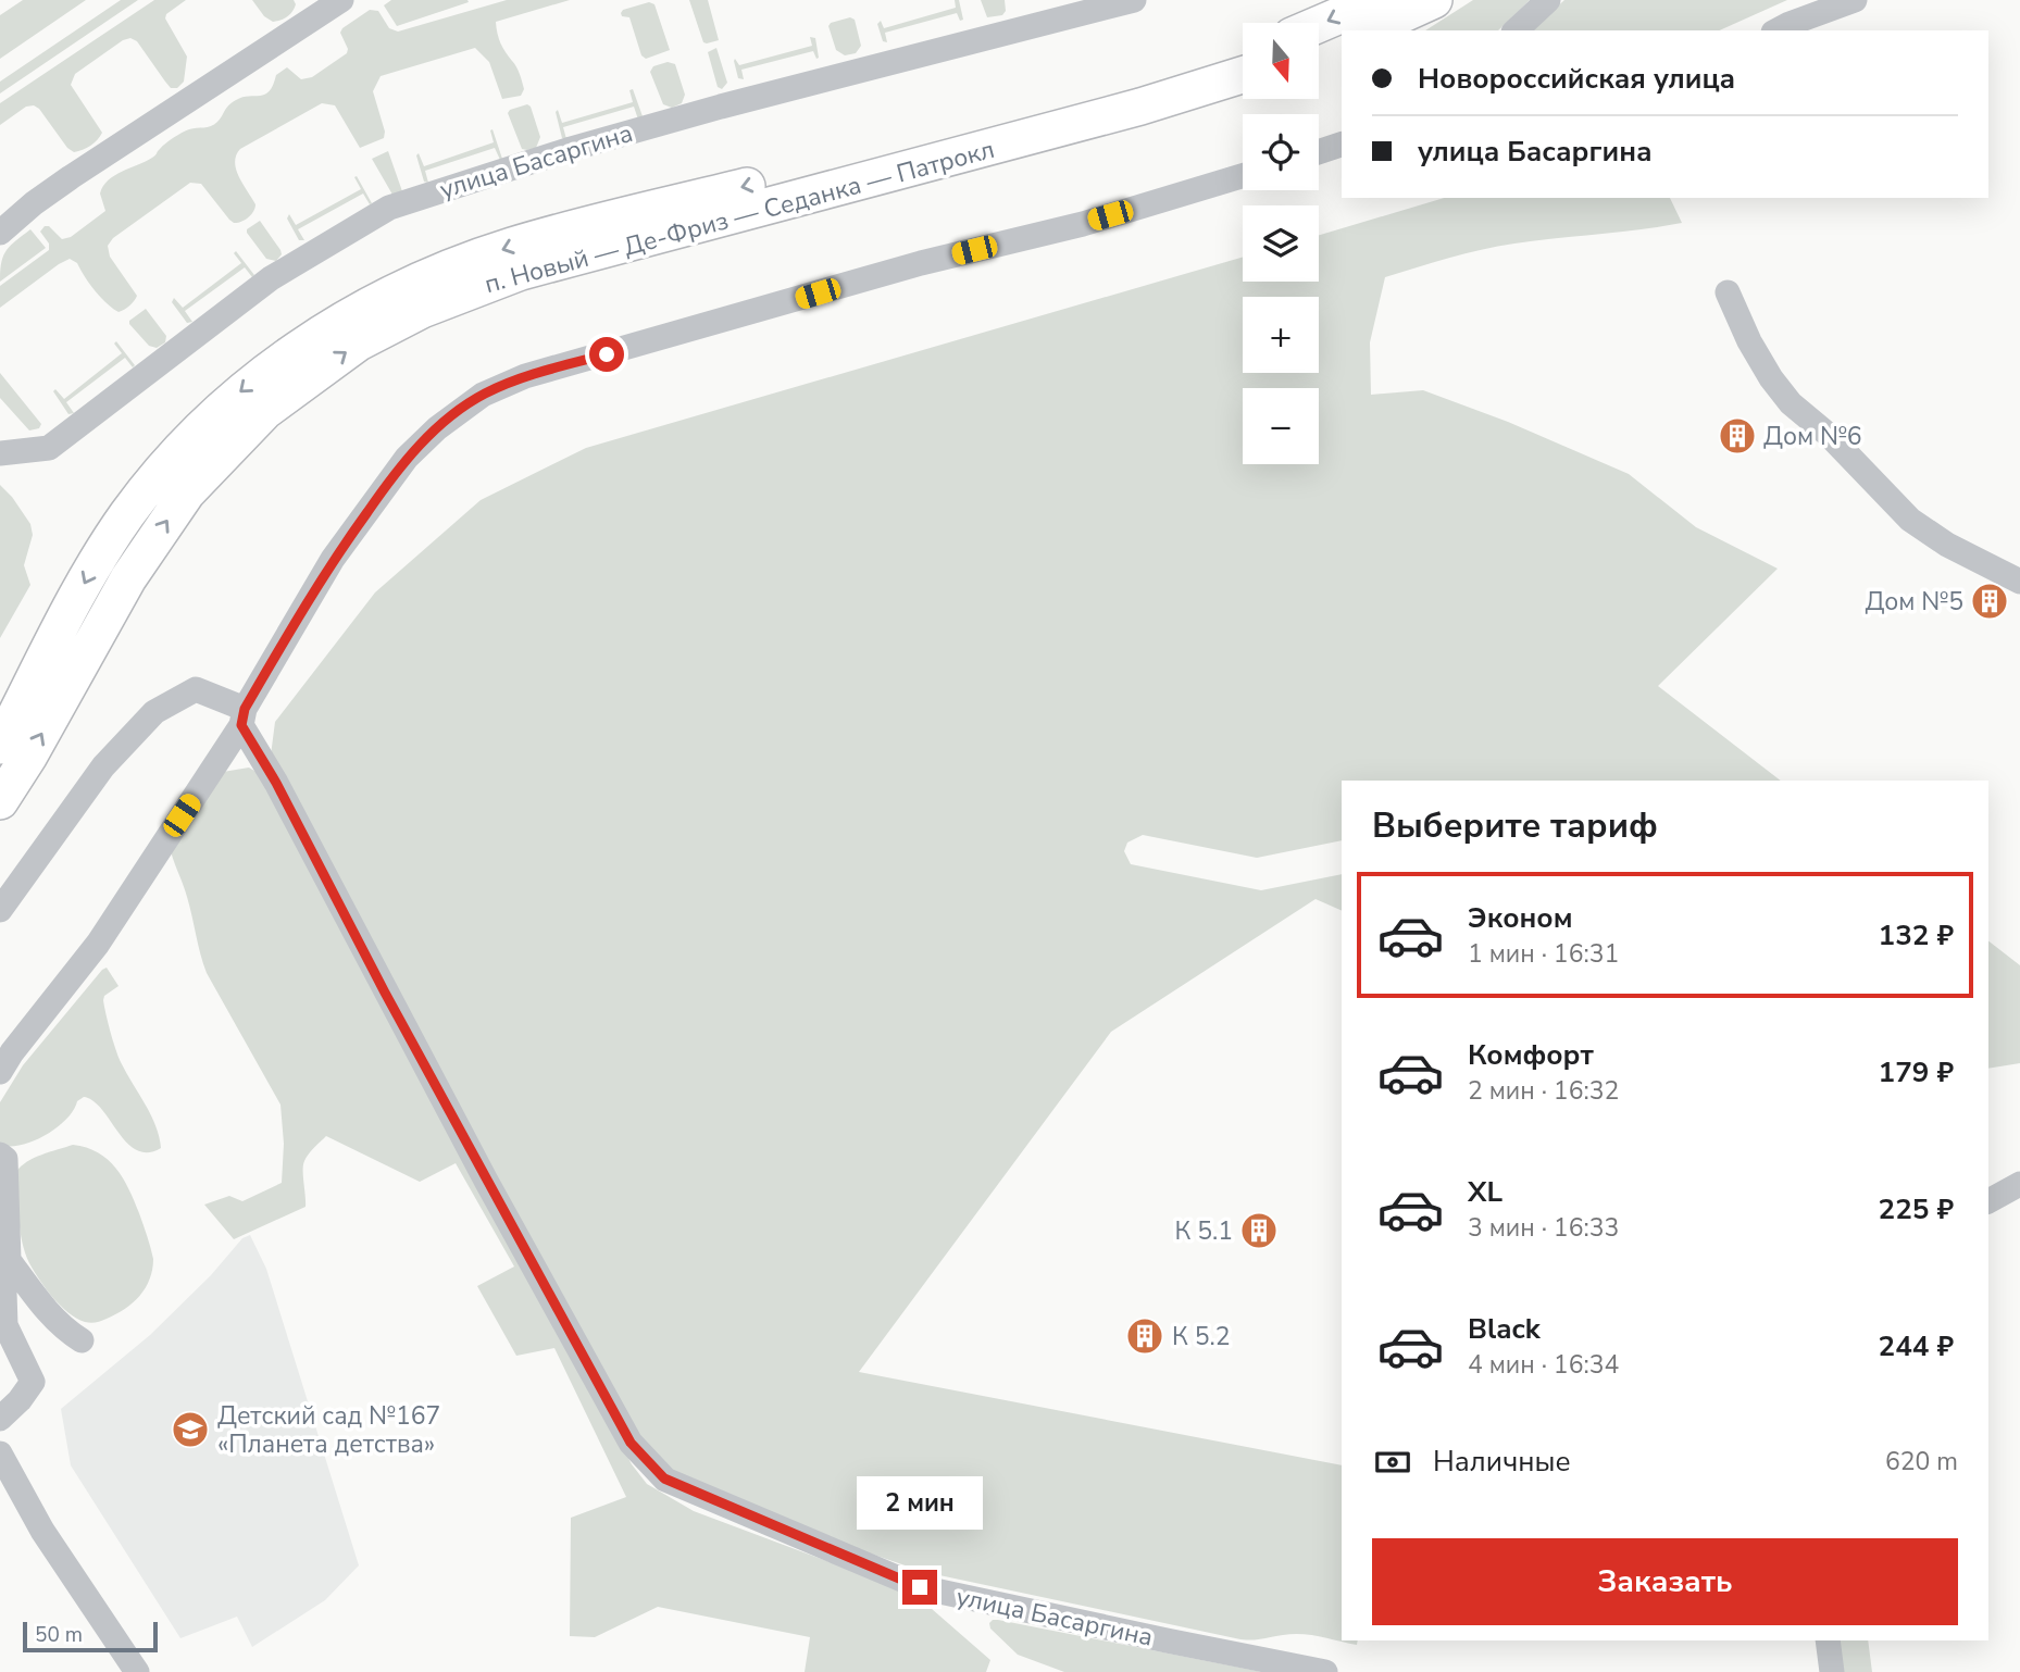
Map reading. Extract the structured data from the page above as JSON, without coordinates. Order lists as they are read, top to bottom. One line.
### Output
{"streets":{"highway":["п. Новый — Де-Фриз — Седанка — Патрокл"],"street":["улица Басаргина"]},"places":{"building":["Дом №6","Дом №5","К 5.1","К 5.2"],"school or university":["Детский сад №167 «Планета детства»"]},"scale_bar":"50 m","north":"bottom","page":{"map_buttons":["+","−"],"banner":["Новороссийская улица","улица Басаргина"],"heading":"Выберите тариф","list":[{"name":"Эконом","note":"1 мин · 16:31","value":"132 ₽"},{"name":"Комфорт","note":"2 мин · 16:32","value":"179 ₽"},{"name":"XL","note":"3 мин · 16:33","value":"225 ₽"},{"name":"Black","note":"4 мин · 16:34","value":"244 ₽"}],"pay":["Наличные","620 m"],"bubble":"2 мин","buttons":"Заказать","scale":"50 m"}}
